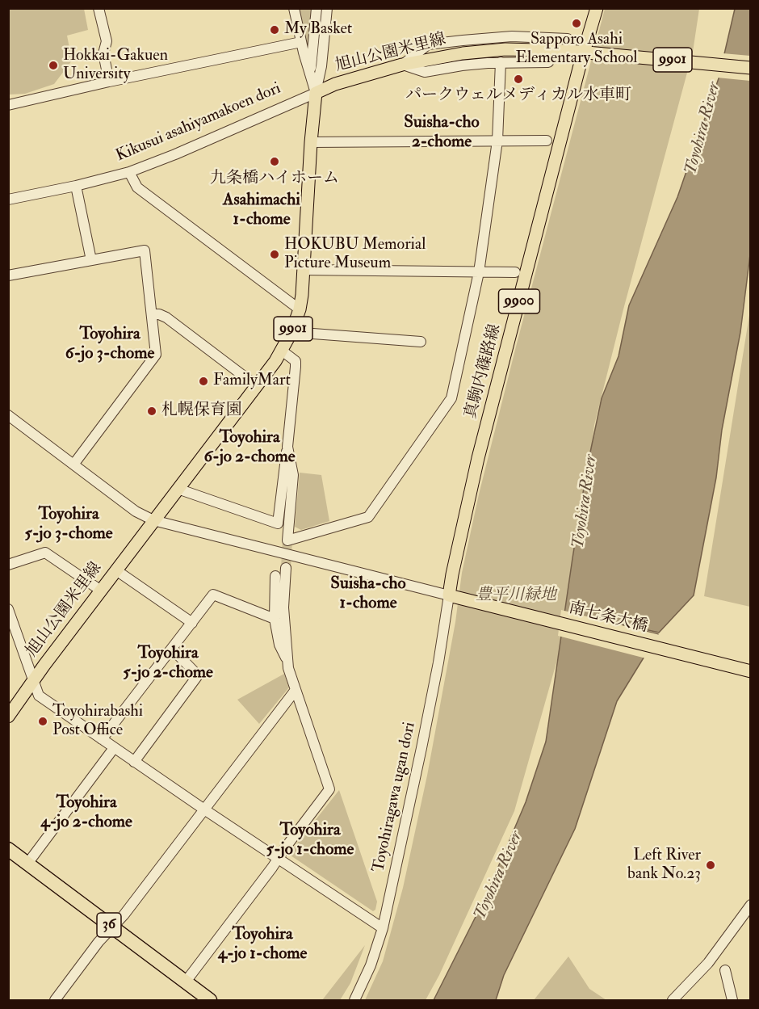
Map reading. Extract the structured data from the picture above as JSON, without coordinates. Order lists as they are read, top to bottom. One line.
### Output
{"streets":{"highway":["36"],"main road":["旭山公園米里線","9901","9900","真駒内篠路線","南七条大橋"],"street":["Kikusui asahiyamakoen dori","Toyohiragawa ugan dori"]},"crossings":[["旭山公園米里線","9901"],["旭山公園米里線","Kikusui asahiyamakoen dori"],["旭山公園米里線","真駒内篠路線"],["9901","真駒内篠路線"],["真駒内篠路線","南七条大橋"],["真駒内篠路線","Toyohiragawa ugan dori"],["南七条大橋","Toyohiragawa ugan dori"]],"districts":["Suisha-cho 2-chome","Asahimachi 1-chome","Toyohira 6-jo 3-chome","Toyohira 6-jo 2-chome","Toyohira 5-jo 3-chome","Suisha-cho 1-chome","Toyohira 5-jo 2-chome","Toyohira 4-jo 2-chome","Toyohira 5-jo 1-chome","Toyohira 4-jo 1-chome"],"water":["Toyohira River"],"parks":["豊平川緑地"],"places":["Sapporo Asahi Elementary School","My Basket","Hokkai-Gakuen University","パークウェルメディカル水車町","九条橋ハイホーム","HOKUBU Memorial Picture Museum","FamilyMart","札幌保育園","Toyohirabashi Post Office","Left River bank No.23"]}
